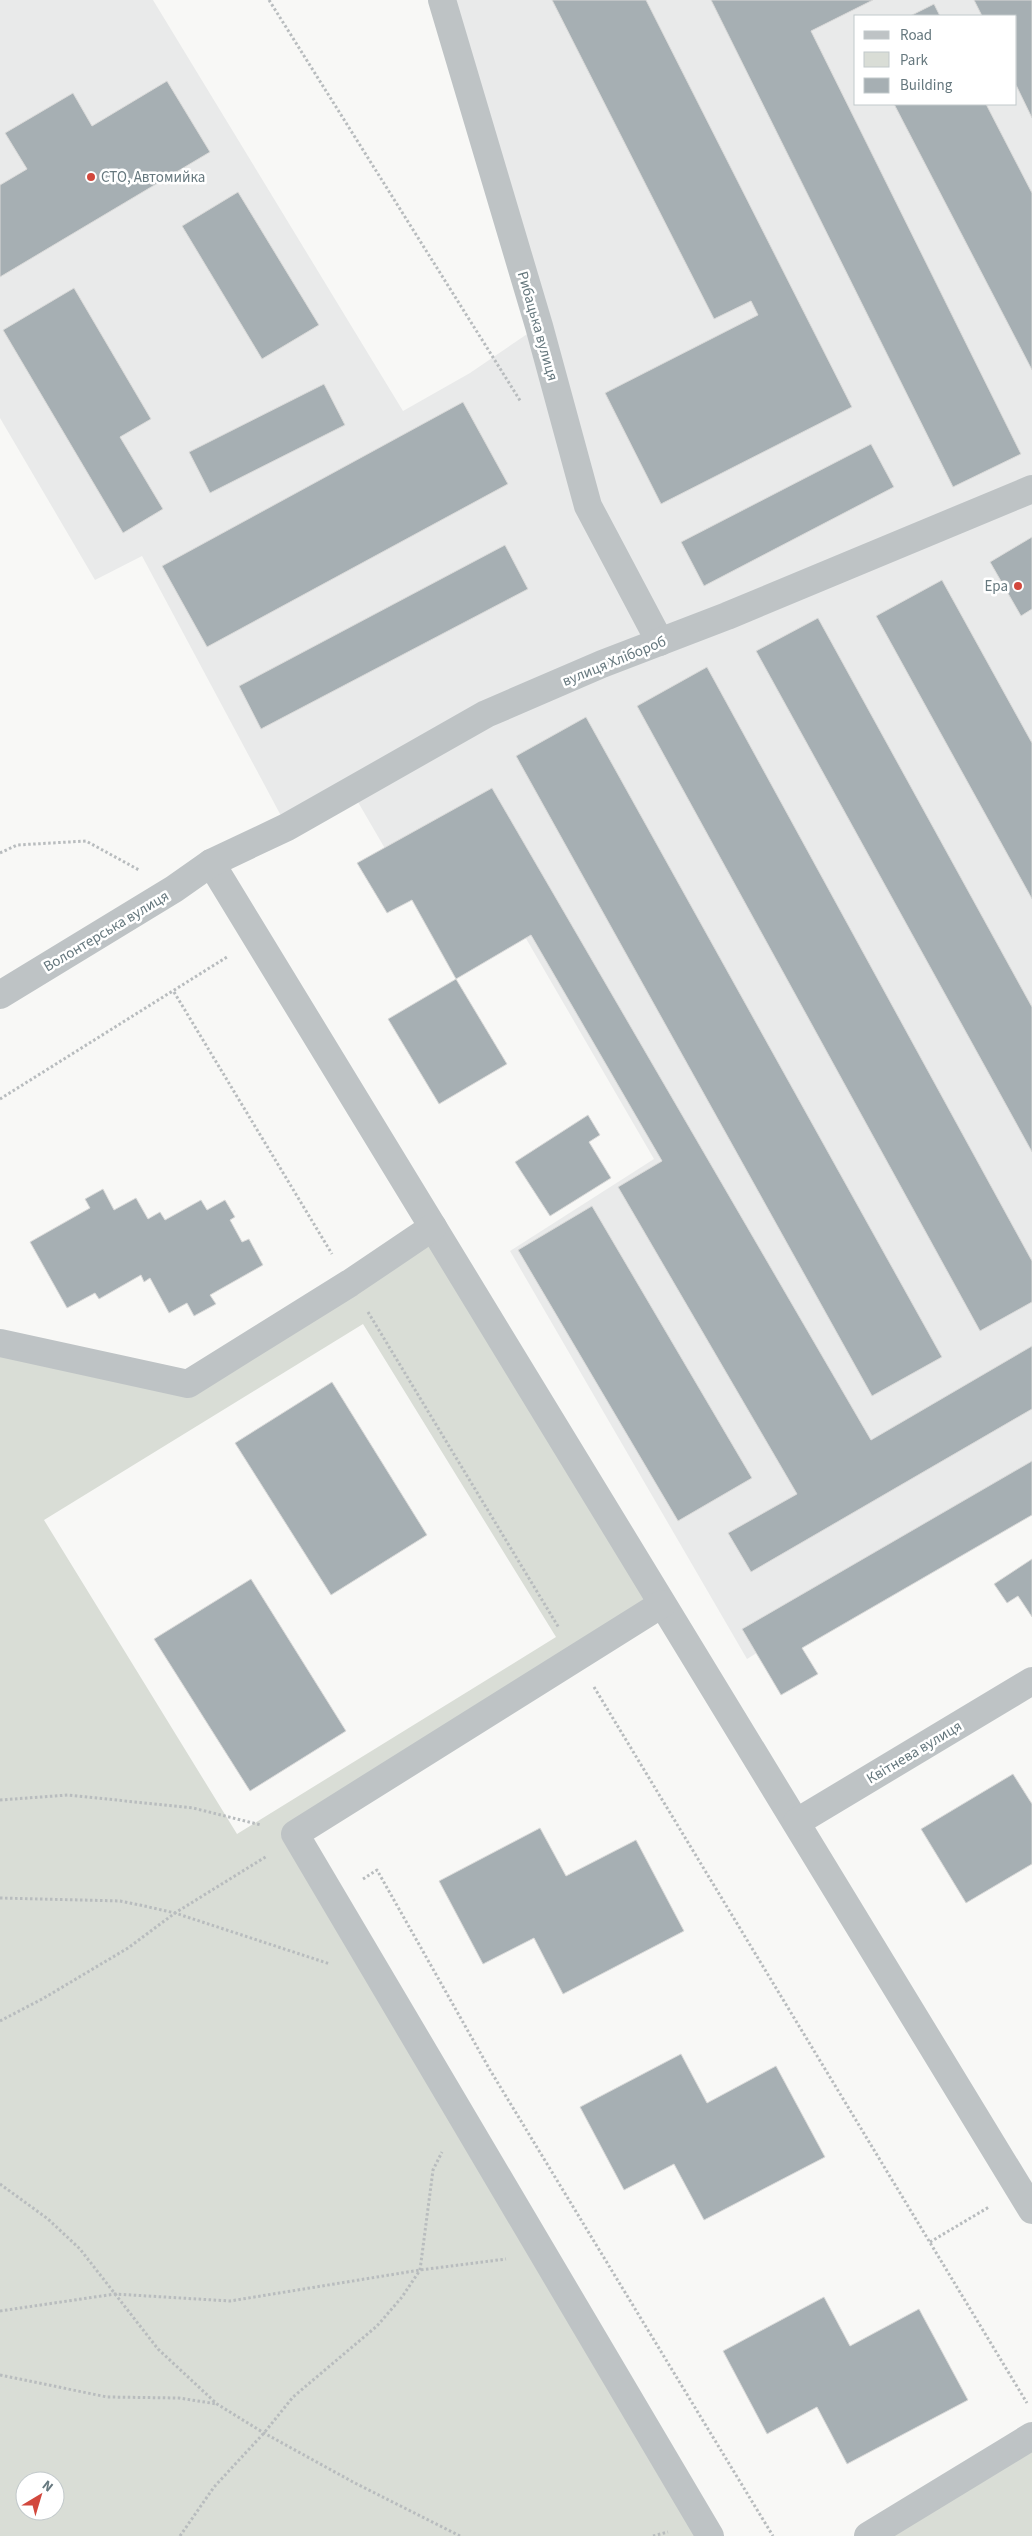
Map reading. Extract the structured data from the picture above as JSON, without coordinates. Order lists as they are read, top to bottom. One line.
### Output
{"streets":{"street":["Рибацька вулиця","вулиця Хлібороб","Волонтерська вулиця","Квітнева вулиця"]},"crossings":[["Рибацька вулиця","вулиця Хлібороб"],["вулиця Хлібороб","Волонтерська вулиця"]],"places":["СТО, Автомийка","Ера"],"legend":["Road","Park","Building"],"north":"top right"}
